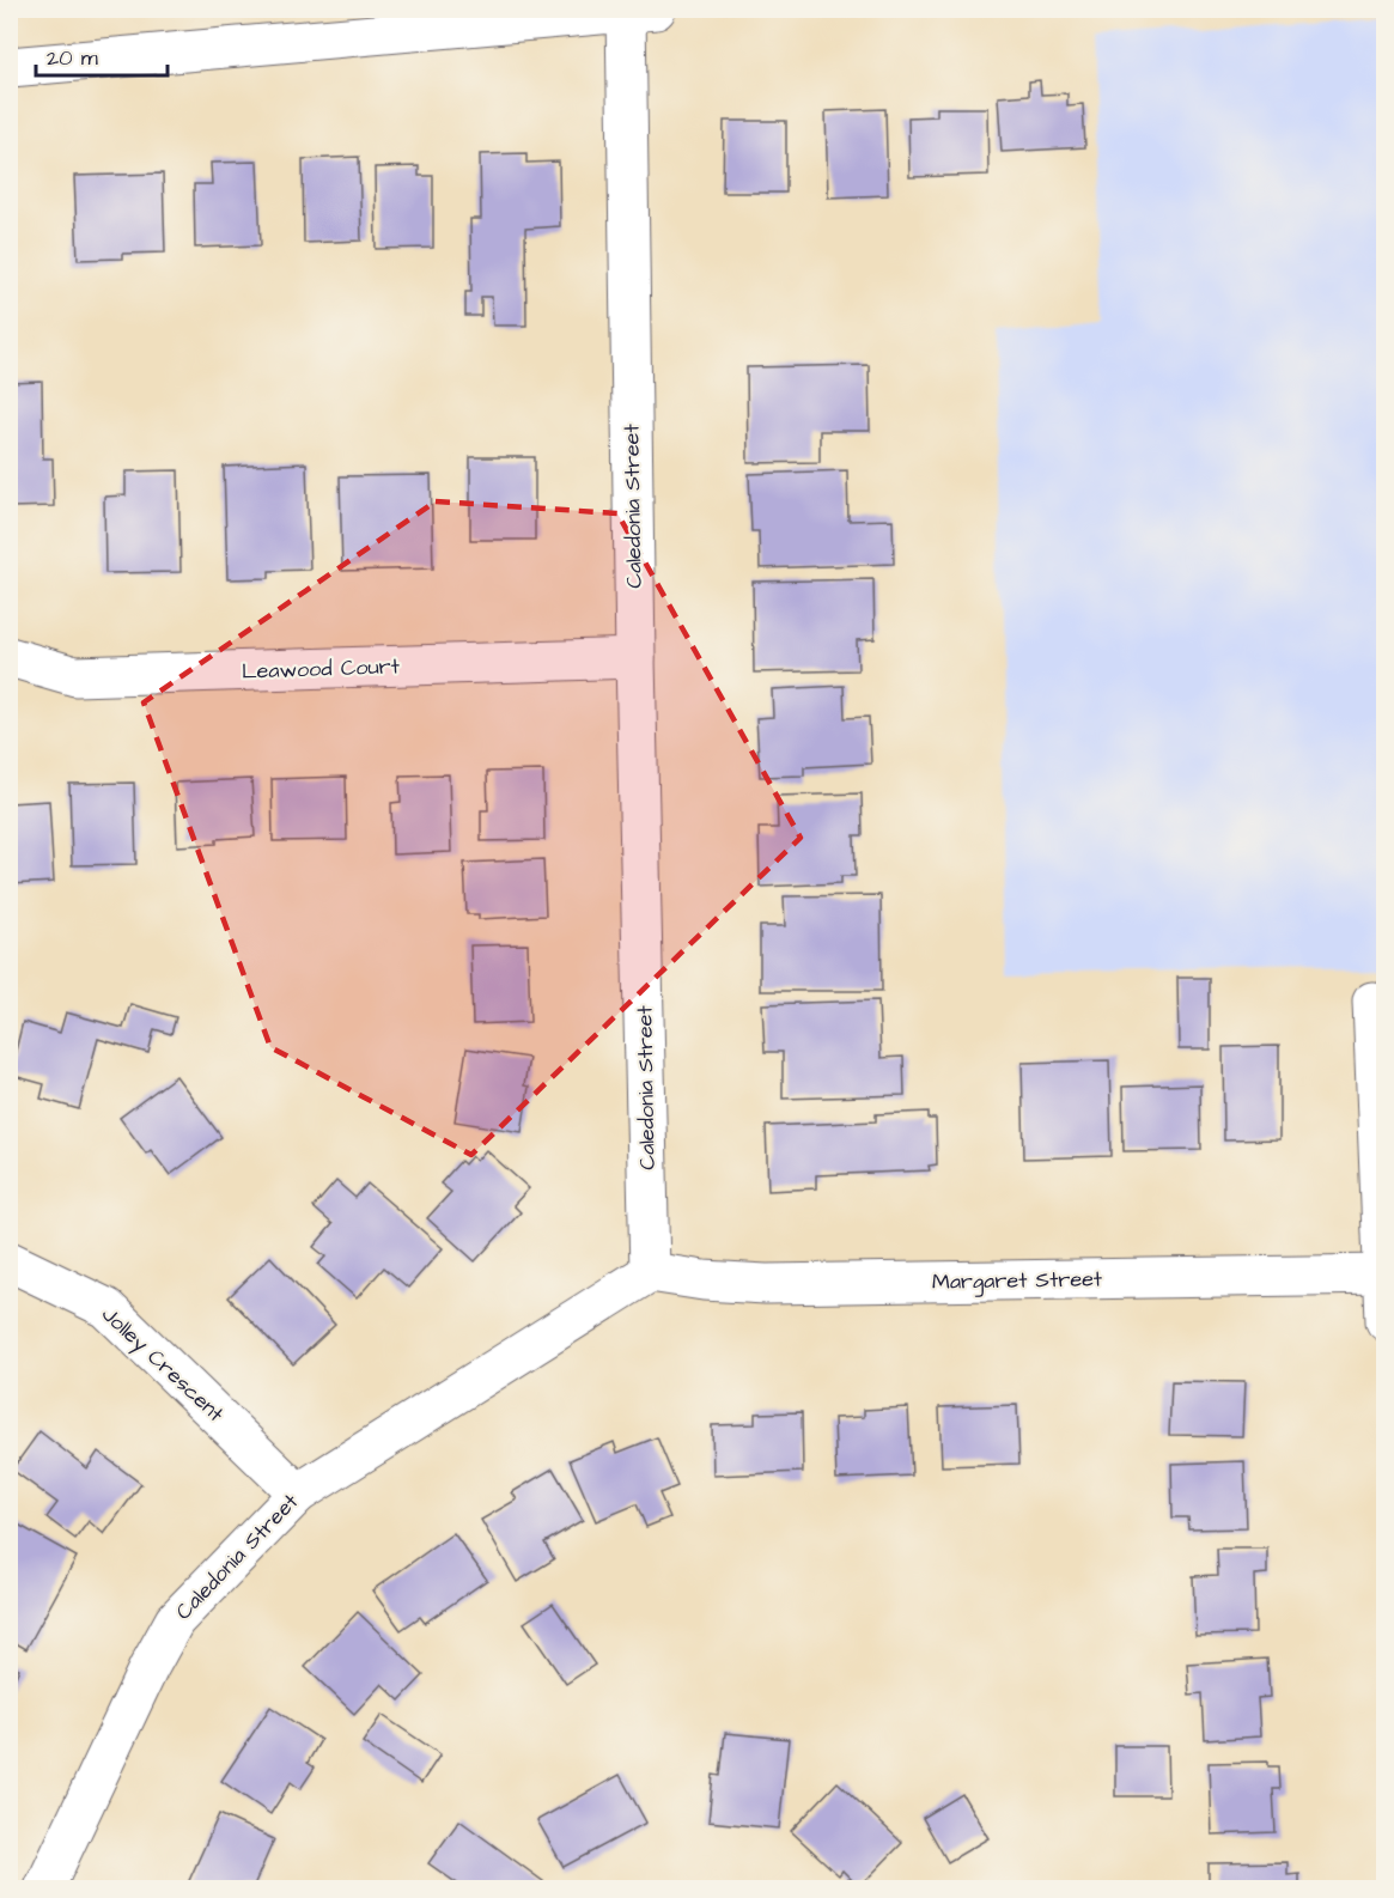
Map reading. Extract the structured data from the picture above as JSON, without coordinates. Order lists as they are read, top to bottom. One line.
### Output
{"streets":{"street":["Caledonia Street","Leawood Court","Margaret Street","Jolley Crescent"]},"crossings":[["Caledonia Street","Leawood Court"],["Caledonia Street","Margaret Street"],["Caledonia Street","Jolley Crescent"]],"scale_bar":"20 m"}
